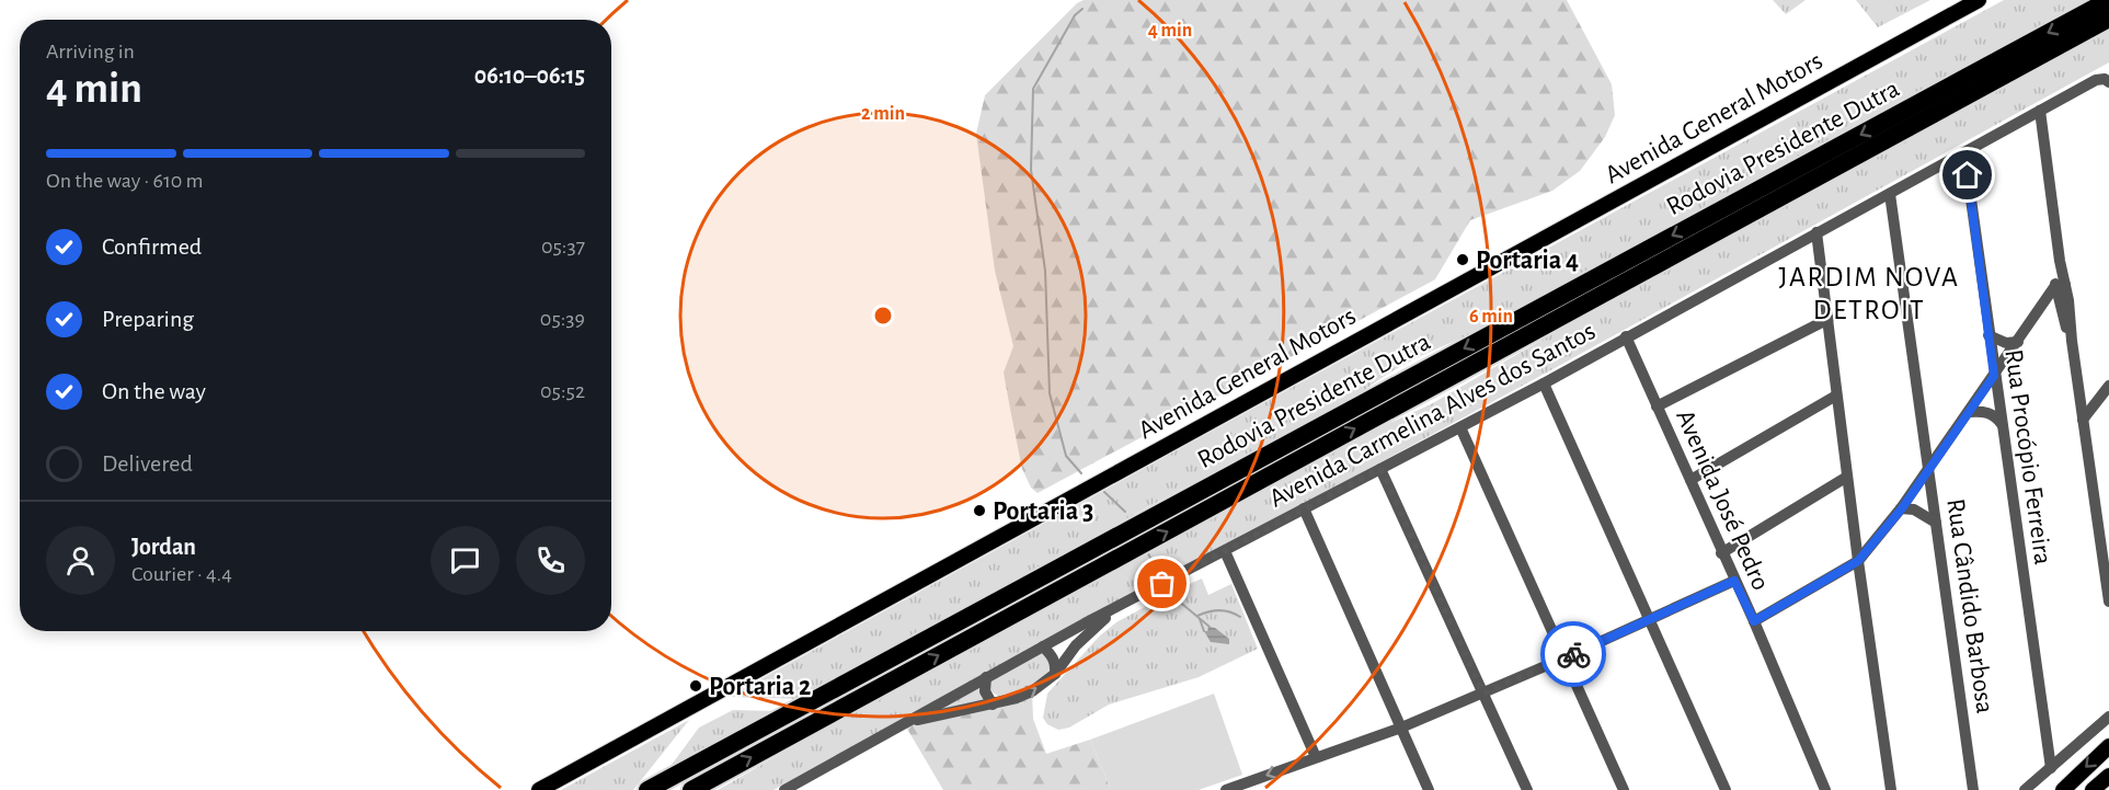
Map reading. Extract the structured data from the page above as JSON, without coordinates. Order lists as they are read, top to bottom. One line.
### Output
{"streets":{"highway":["Rodovia Presidente Dutra"],"main road":["Avenida General Motors"],"street":["Avenida Carmelina Alves dos Santos","Rua Procópio Ferreira","Avenida José Pedro","Rua Cândido Barbosa"]},"crossings":[["Avenida Carmelina Alves dos Santos","Rua Procópio Ferreira"],["Avenida Carmelina Alves dos Santos","Avenida José Pedro"],["Avenida Carmelina Alves dos Santos","Rua Cândido Barbosa"]],"districts":["JARDIM NOVA DETROIT"],"places":["Portaria 4","Portaria 3","Portaria 2"],"page":{"heading":["4 min","Arriving in","06:10–06:15"],"panel":["Jordan","Courier · 4.4"],"bar":"On the way · 610 m","list":[["Confirmed","05:37"],["Preparing","05:39"],["On the way","05:52"],"Delivered"]},"rings":["4 min","2 min","6 min"]}
